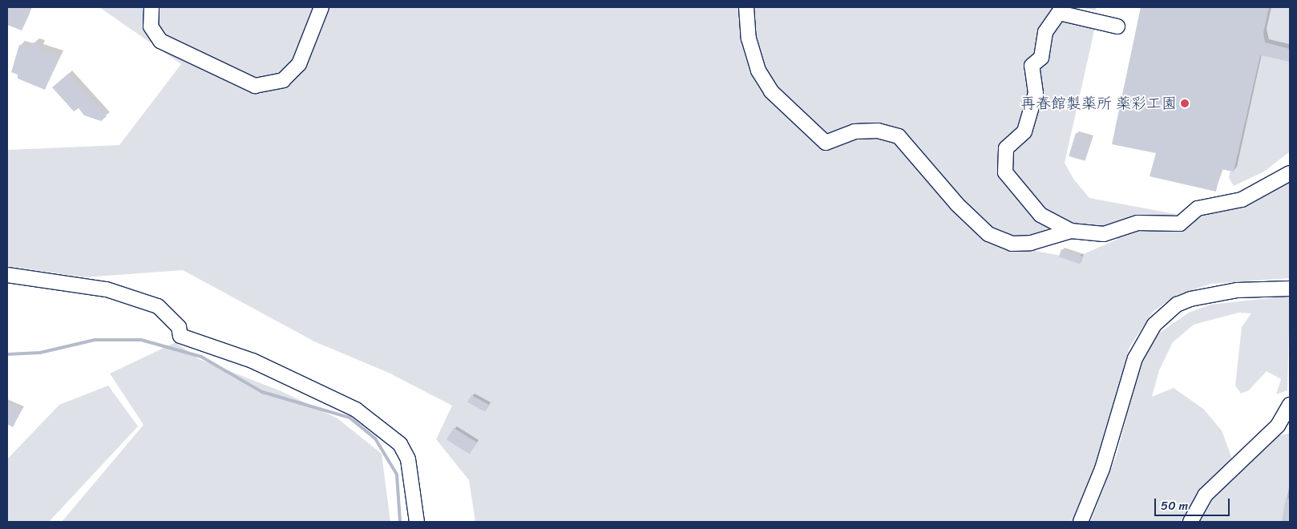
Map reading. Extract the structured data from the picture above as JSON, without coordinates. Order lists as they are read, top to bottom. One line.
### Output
{"places":["再春館製薬所 薬彩工園"],"scale_bar":"50 m"}
